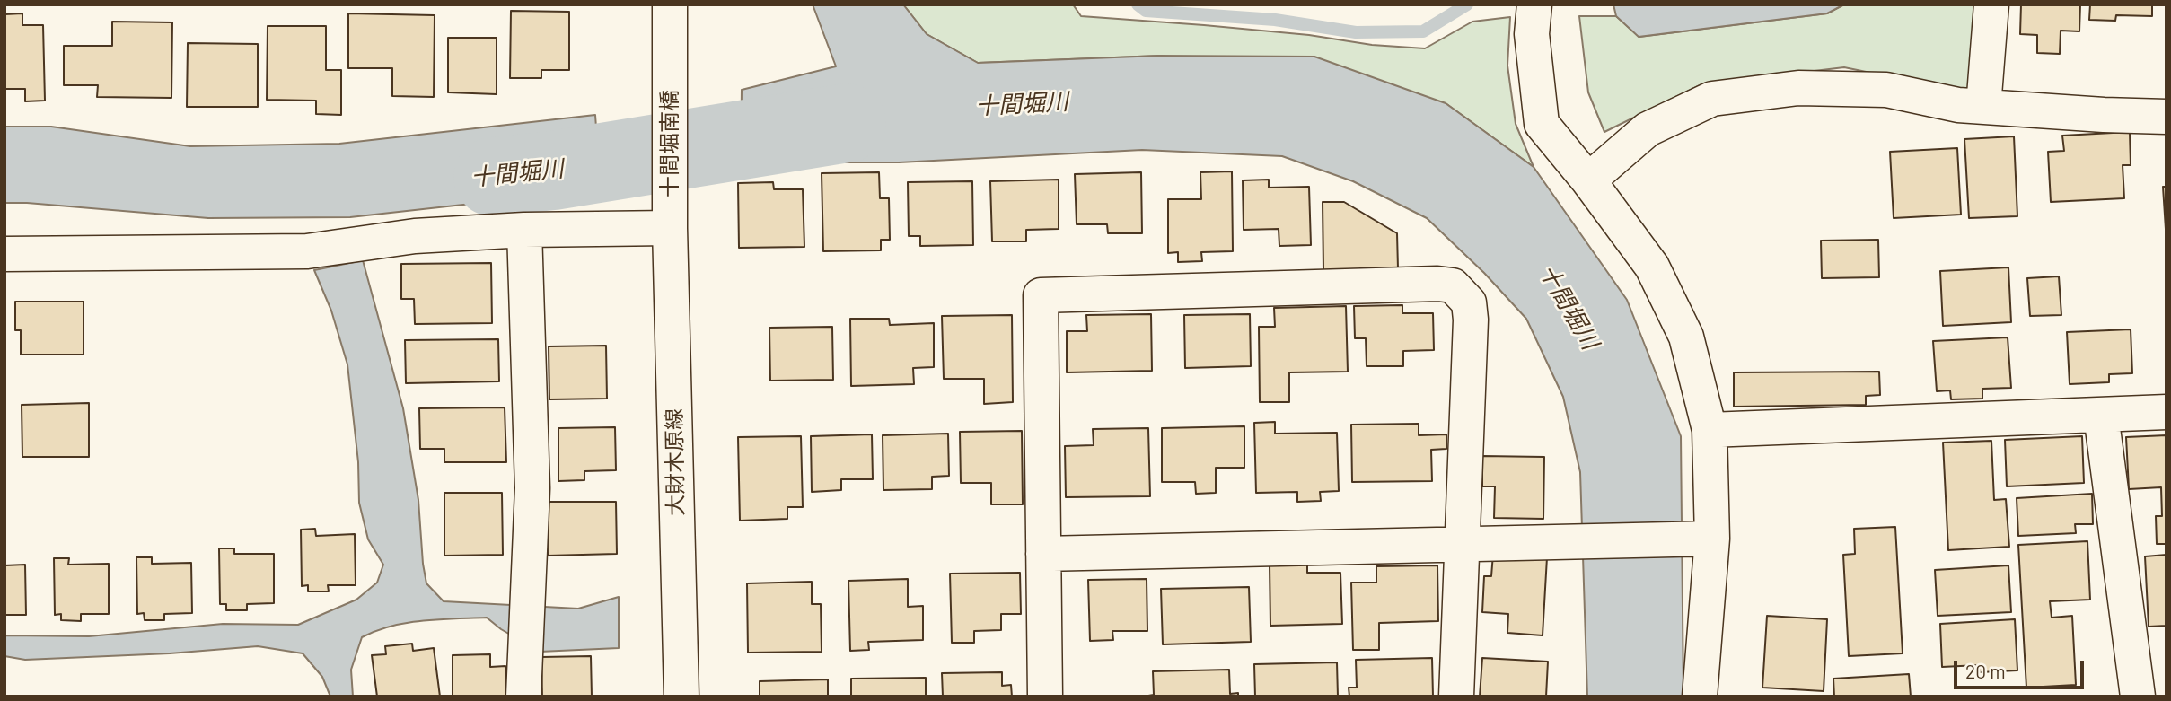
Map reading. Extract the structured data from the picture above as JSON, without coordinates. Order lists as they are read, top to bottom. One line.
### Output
{"streets":{"street":["十間堀南橋","大財木原線"]},"crossings":[["十間堀南橋","大財木原線"]],"water":["十間堀川"],"scale_bar":"20 m"}
